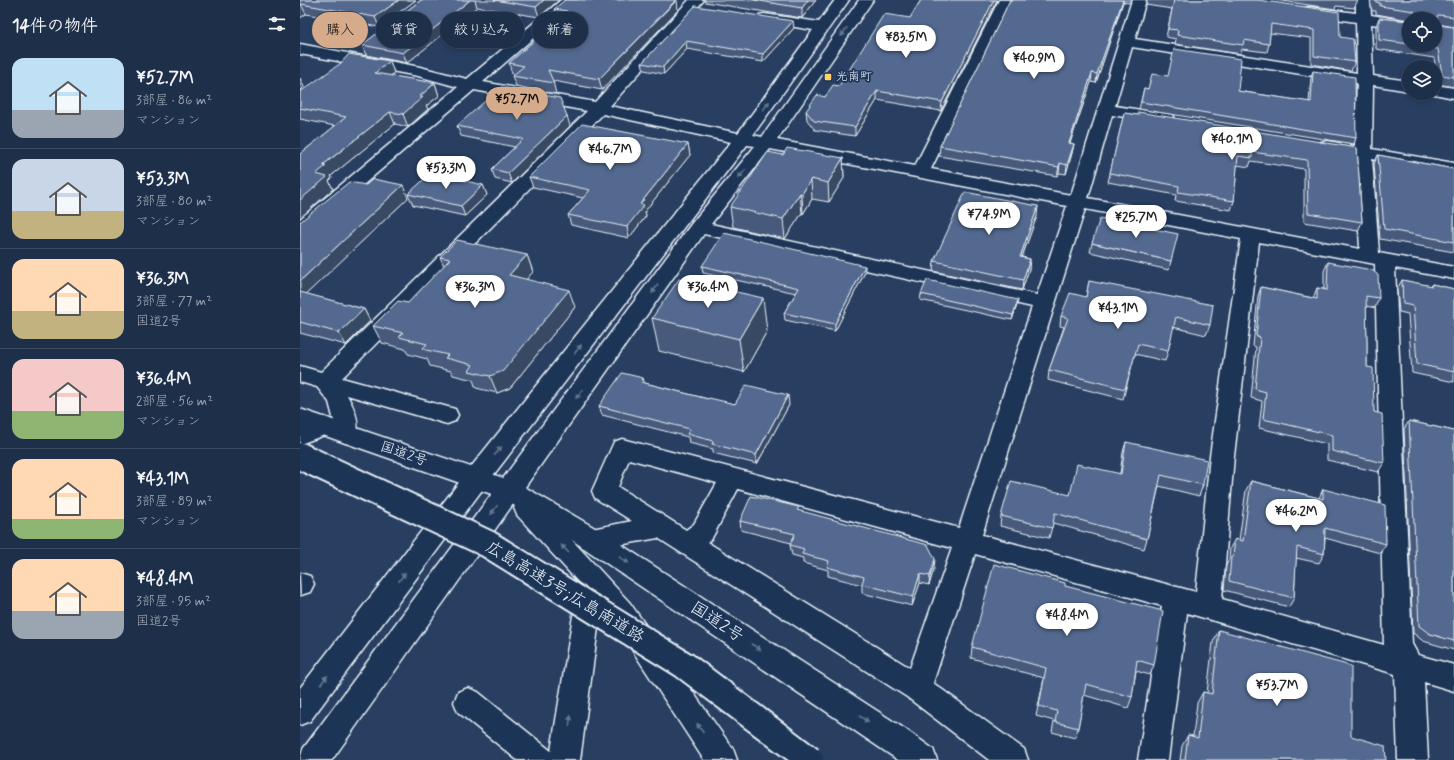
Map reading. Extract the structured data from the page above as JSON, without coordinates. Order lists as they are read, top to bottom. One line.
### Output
{"streets":{"main road":["国道2号","広島高速3号;広島南道路"]},"places":{"transit":["光南町"]},"page":{"heading":"14件の物件","chip":["購入","賃貸","絞り込み","新着"],"price":["¥83.5M","¥40.9M","¥52.7M","¥40.1M","¥46.7M","¥53.3M","¥74.9M","¥25.7M","¥36.3M","¥36.4M","¥43.1M","¥46.2M","¥48.4M","¥53.7M"],"list":[{"name":"¥52.7M","note":"3部屋 · 86 m² · マンション"},{"name":"¥53.3M","note":"3部屋 · 80 m² · マンション"},{"name":"¥36.3M","note":"3部屋 · 77 m² · 国道2号"},{"name":"¥36.4M","note":"2部屋 · 56 m² · マンション"},{"name":"¥43.1M","note":"3部屋 · 89 m² · マンション"},{"name":"¥48.4M","note":"3部屋 · 95 m² · 国道2号"}]}}
